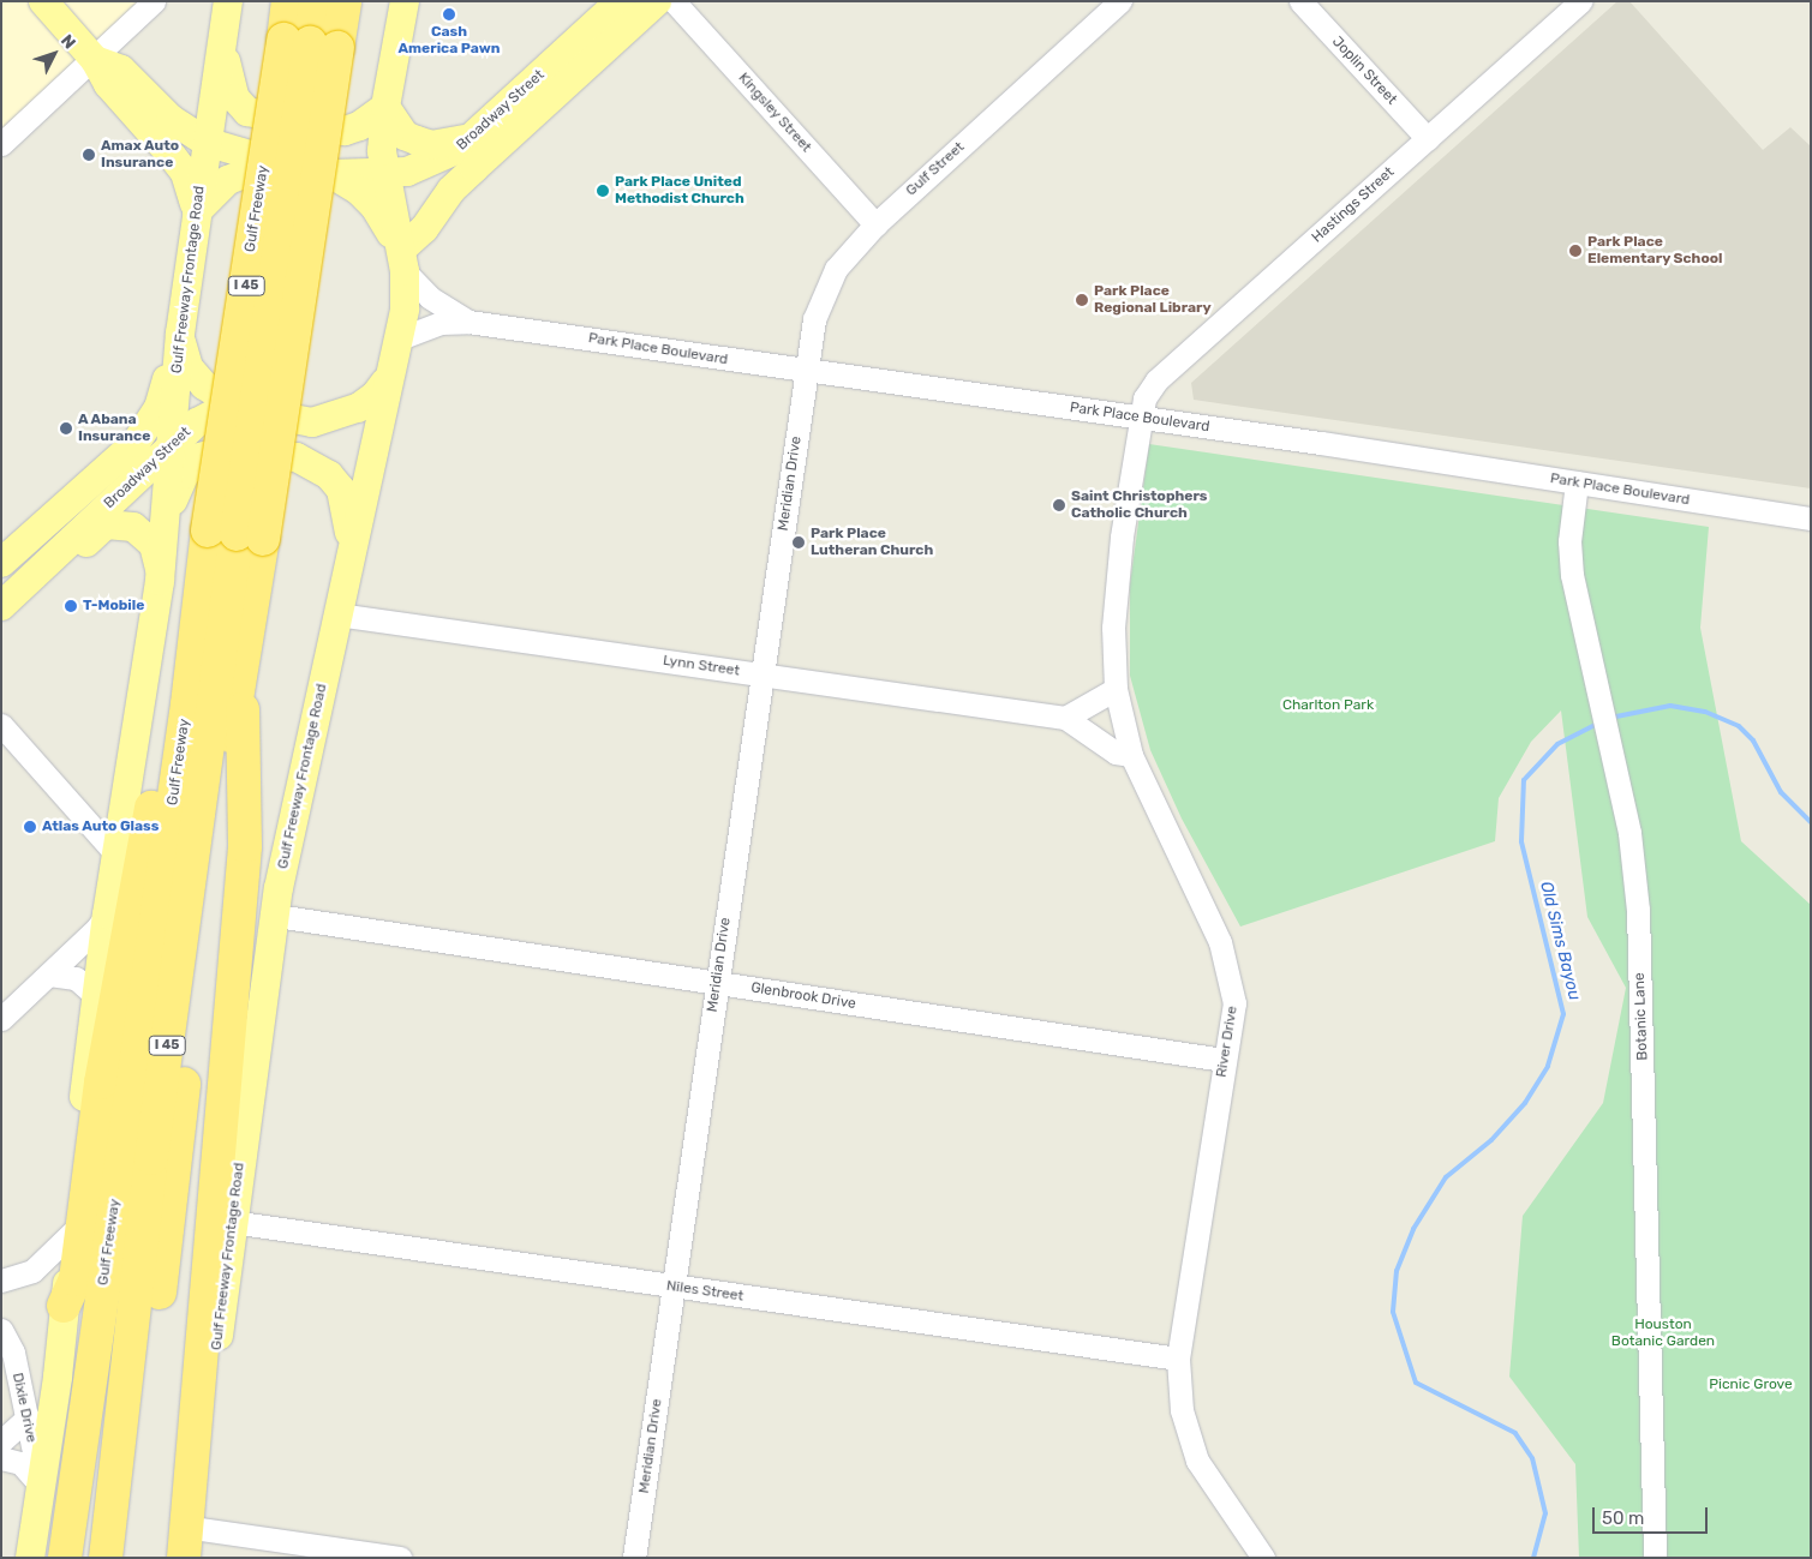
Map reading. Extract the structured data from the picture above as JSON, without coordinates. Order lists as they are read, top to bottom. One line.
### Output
{"streets":{"highway":["Gulf Freeway","I 45"],"main road":["Broadway Street","Gulf Freeway Frontage Road"],"street":["Joplin Street","Kingsley Street","Gulf Street","Hastings Street","Park Place Boulevard","Meridian Drive","Lynn Street","Glenbrook Drive","Botanic Lane","River Drive","Niles Street","Dixie Drive"]},"crossings":[["Joplin Street","Hastings Street"],["Broadway Street","Gulf Freeway Frontage Road"],["Broadway Street","Park Place Boulevard"],["Kingsley Street","Gulf Street"],["Gulf Street","Park Place Boulevard"],["Gulf Street","Meridian Drive"],["Hastings Street","Park Place Boulevard"],["Hastings Street","River Drive"],["Gulf Freeway Frontage Road","Park Place Boulevard"],["Gulf Freeway Frontage Road","Lynn Street"],["Gulf Freeway Frontage Road","Glenbrook Drive"],["Gulf Freeway Frontage Road","Niles Street"],["Gulf Freeway Frontage Road","Dixie Drive"],["Park Place Boulevard","Meridian Drive"],["Park Place Boulevard","Botanic Lane"],["Park Place Boulevard","River Drive"],["Meridian Drive","Lynn Street"],["Meridian Drive","Glenbrook Drive"],["Meridian Drive","Niles Street"],["Lynn Street","River Drive"],["Glenbrook Drive","River Drive"],["River Drive","Niles Street"]],"water":["Old Sims Bayou"],"parks":["Charlton Park","Houston Botanic Garden","Picnic Grove"],"places":["Cash America Pawn","Amax Auto Insurance","Park Place United Methodist Church","Park Place Elementary School","Park Place Regional Library","A Abana Insurance","Saint Christophers Catholic Church","Park Place Lutheran Church","T-Mobile","Atlas Auto Glass"],"scale_bar":"50 m","north":"top right"}
